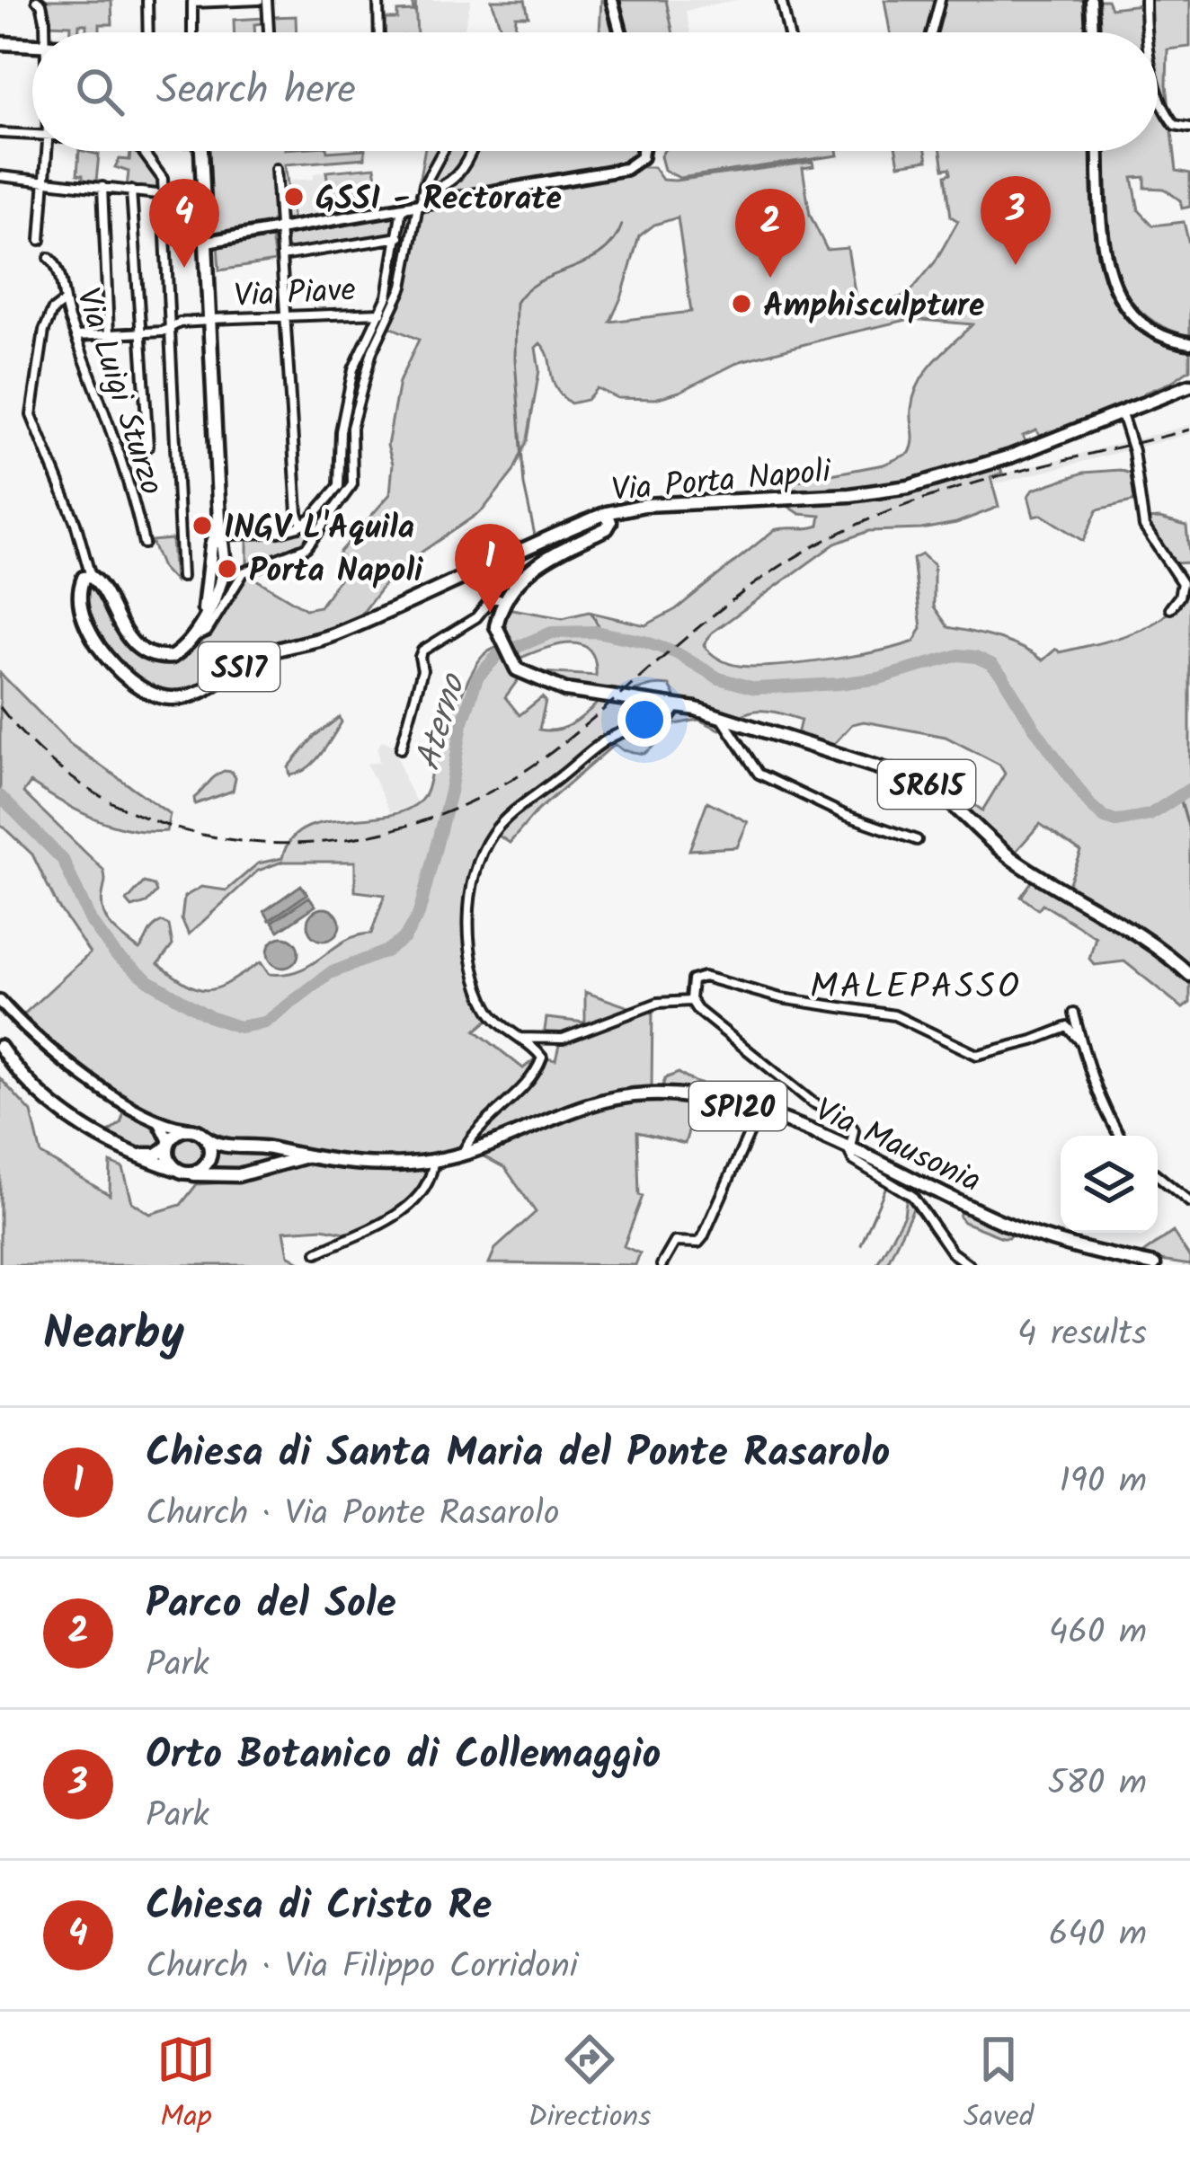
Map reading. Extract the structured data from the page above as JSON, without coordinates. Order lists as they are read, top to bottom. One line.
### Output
{"streets":{"main road":["Via Porta Napoli","SS17","SR615","SP120","Via Mausonia"],"street":["Via Piave","Via Luigi Sturzo"]},"crossings":[["Via Piave","Via Luigi Sturzo"],["Via Piave","SS17"],["Via Porta Napoli","SS17"],["Via Porta Napoli","SR615"]],"districts":["MALEPASSO"],"water":["Aterno"],"places":["GSSI - Rectorate","Amphisculpture","INGV L'Aquila","Porta Napoli"],"page":{"search":"Search here","pins":["3","4","2","1"],"heading":["Nearby","4 results"],"list":[{"mark":"1","name":"Chiesa di Santa Maria del Ponte Rasarolo","note":"Church · Via Ponte Rasarolo","value":"190 m"},{"mark":"2","name":"Parco del Sole","note":"Park","value":"460 m"},{"mark":"3","name":"Orto Botanico di Collemaggio","note":"Park","value":"580 m"},{"mark":"4","name":"Chiesa di Cristo Re","note":"Church · Via Filippo Corridoni","value":"640 m"}],"nav":["Map","Directions","Saved"]}}
